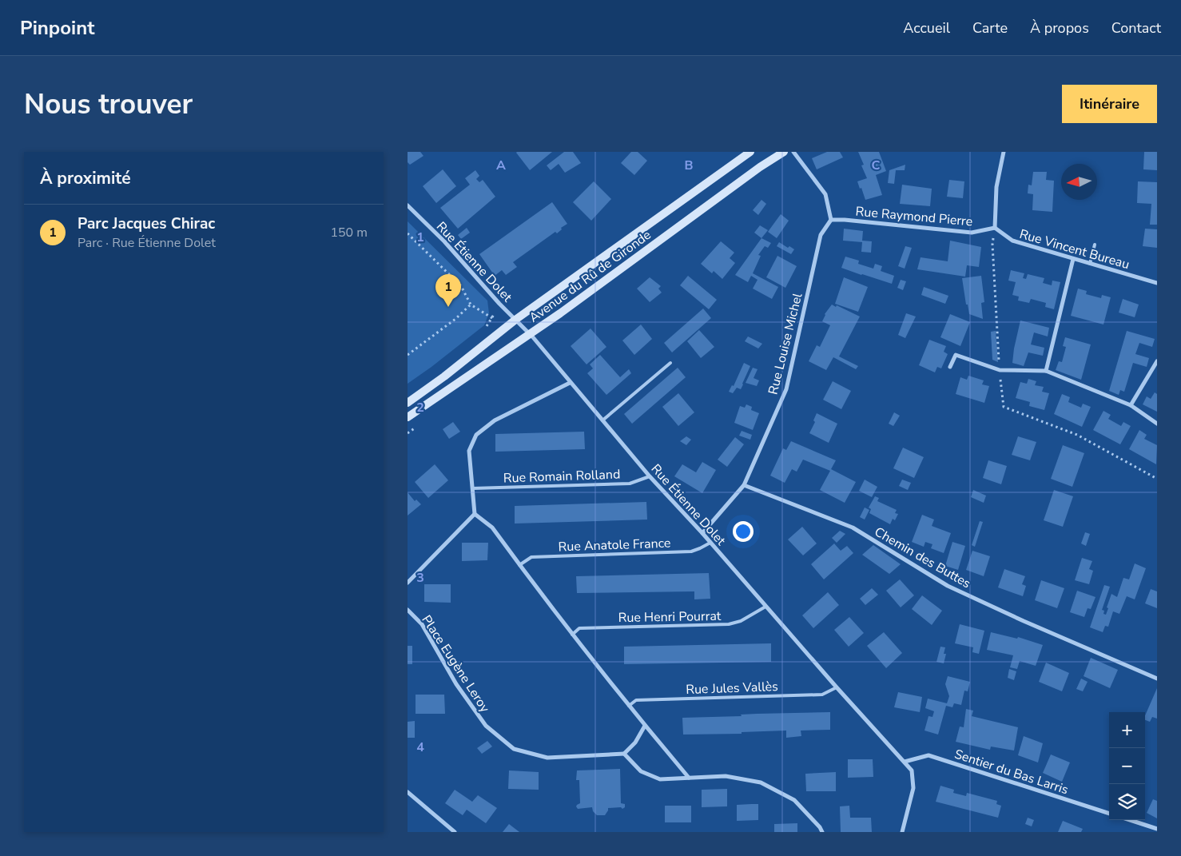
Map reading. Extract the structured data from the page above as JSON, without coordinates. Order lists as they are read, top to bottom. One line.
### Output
{"streets":{"main road":["Avenue du Rû de Gironde"],"street":["Rue Raymond Pierre","Rue Vincent Bureau","Rue Étienne Dolet","Rue Louise Michel","Chemin des Buttes","Place Eugène Leroy","Sentier du Bas Larris"],"lane":["Rue Romain Rolland","Rue Anatole France","Rue Henri Pourrat","Rue Jules Vallès"]},"crossings":[["Rue Raymond Pierre","Rue Vincent Bureau"],["Rue Raymond Pierre","Rue Louise Michel"],["Rue Étienne Dolet","Avenue du Rû de Gironde"],["Rue Étienne Dolet","Rue Louise Michel"],["Rue Étienne Dolet","Rue Romain Rolland"],["Rue Étienne Dolet","Rue Anatole France"],["Rue Étienne Dolet","Rue Henri Pourrat"],["Rue Étienne Dolet","Rue Jules Vallès"],["Rue Étienne Dolet","Sentier du Bas Larris"],["Rue Louise Michel","Chemin des Buttes"]],"north":"left","page":{"header":"Pinpoint","nav":["Accueil","Carte","À propos","Contact"],"buttons":"Itinéraire","title":"Nous trouver","heading":"À proximité","list":[{"mark":"1","name":"Parc Jacques Chirac","note":"Parc · Rue Étienne Dolet","value":"150 m"}],"pins":"1","map_buttons":["+","−"]},"grid":{"columns":["A","B","C"],"rows":["1","2","3","4"]}}
